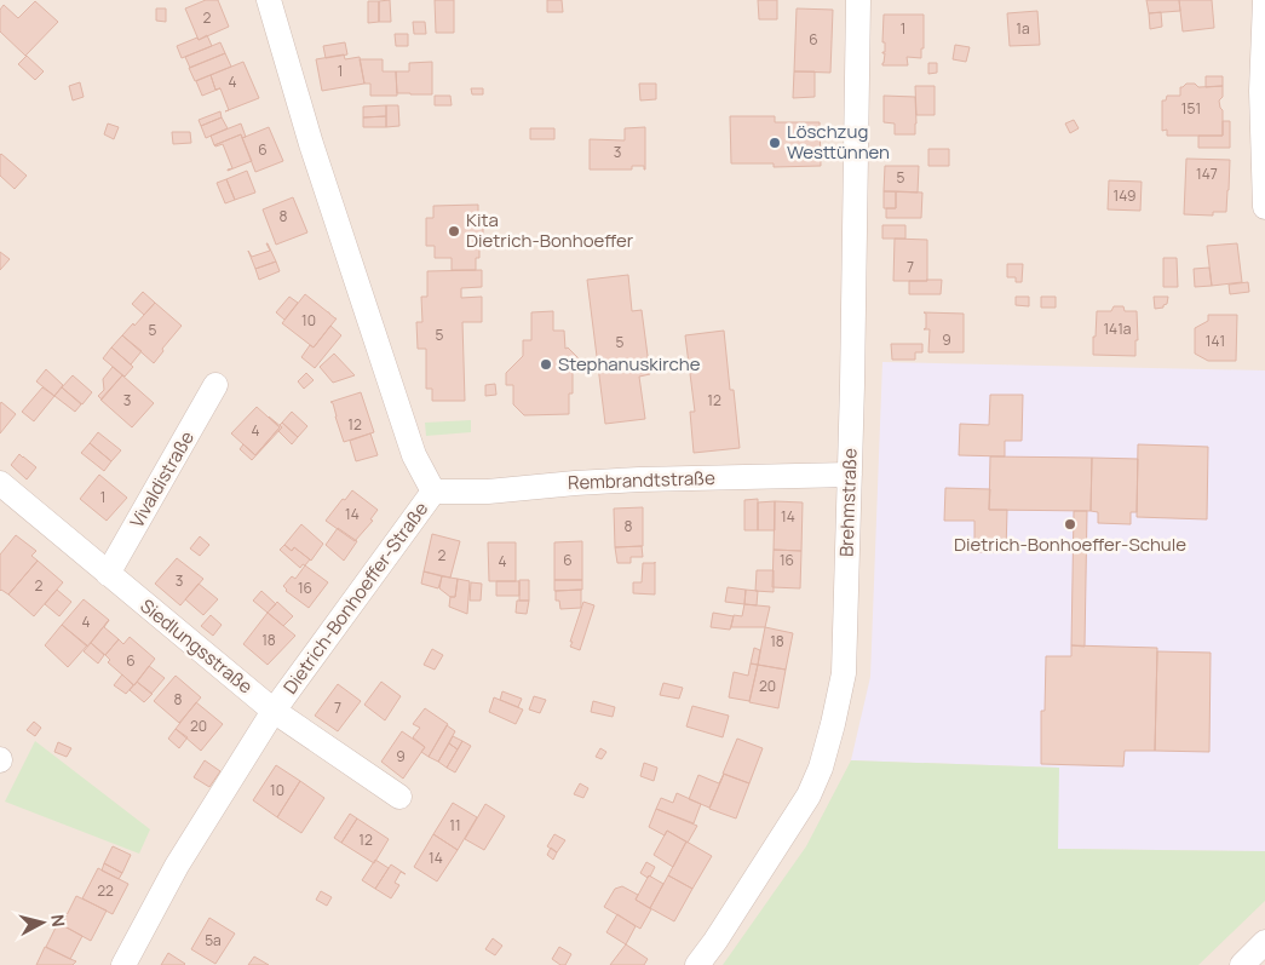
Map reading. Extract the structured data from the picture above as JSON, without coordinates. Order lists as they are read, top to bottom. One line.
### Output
{"streets":{"street":["Vivaldistraße","Rembrandtstraße","Brehmstraße","Dietrich-Bonhoeffer-Straße","Siedlungsstraße"]},"crossings":[["Vivaldistraße","Siedlungsstraße"],["Rembrandtstraße","Brehmstraße"],["Rembrandtstraße","Dietrich-Bonhoeffer-Straße"],["Dietrich-Bonhoeffer-Straße","Siedlungsstraße"]],"places":["Löschzug Westtünnen","Kita Dietrich-Bonhoeffer","Stephanuskirche","Dietrich-Bonhoeffer-Schule"],"house_numbers":["2","1","1a","6","1","4","151","6","3","147","5","149","8","7","10","141a","5","5","9","141","5","3","12","12","4","1","14","14","8","2","6","16","4","3","2","16","4","18","18","6","20","8","7","20","9","10","11","12","14","22","5a"],"north":"right"}
